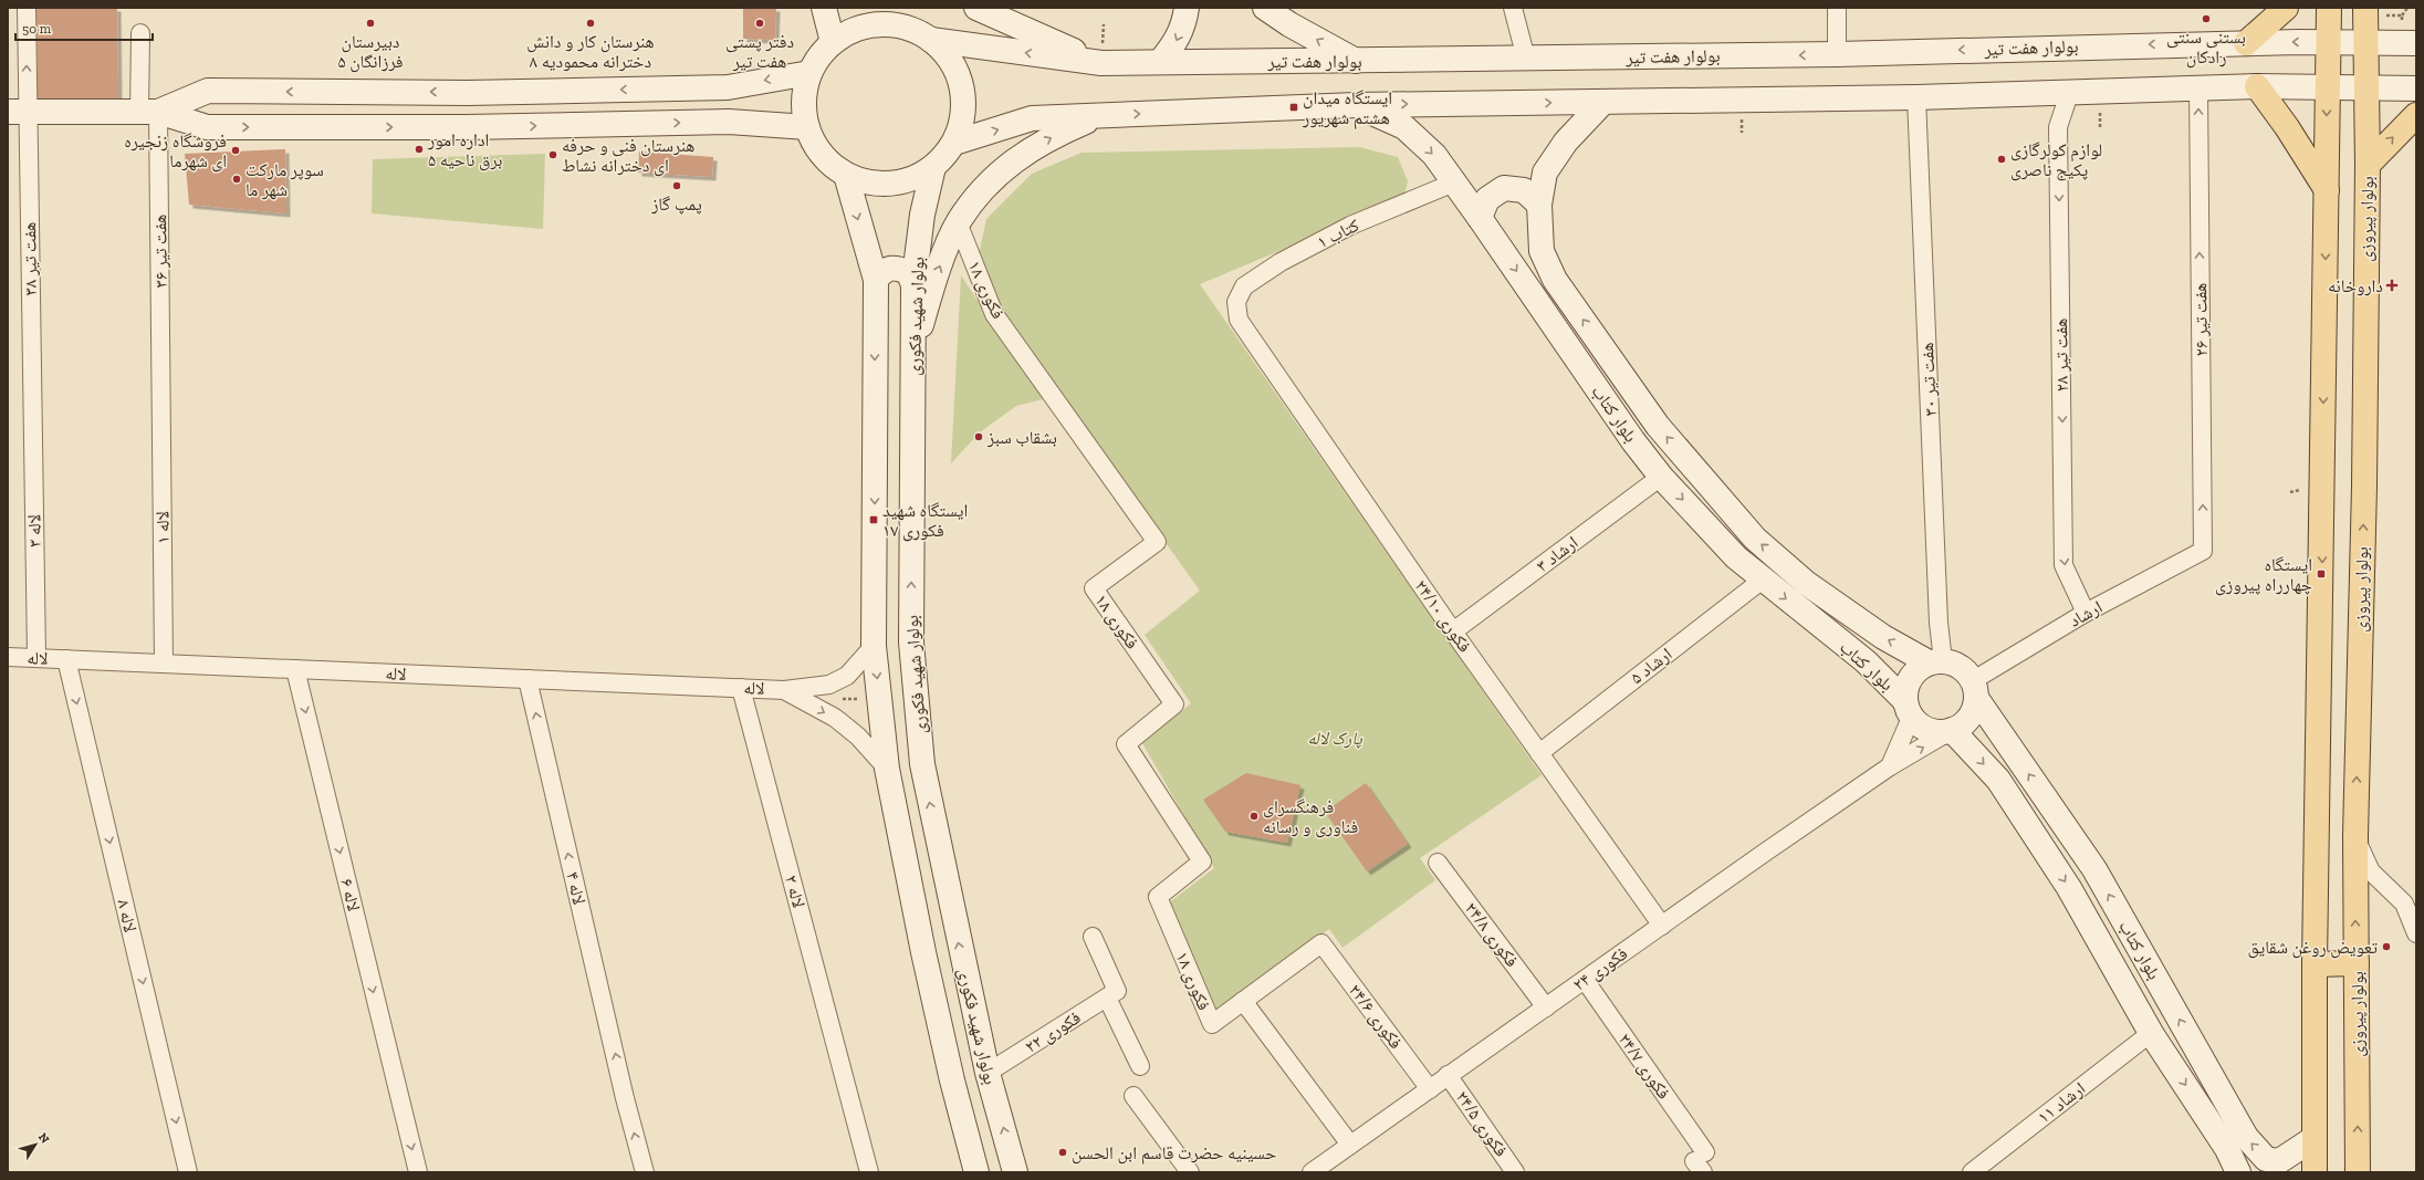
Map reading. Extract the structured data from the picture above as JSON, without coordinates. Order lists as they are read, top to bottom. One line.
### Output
{"streets":{"main road":["بولوار هفت تیر","بولوار پیروزی","بولوار شهید فکوری","بلوار کتاب"],"street":["کتاب ۱","هفت تیر ۳۶","هفت تیر ۳۸","فکوری ١٨","هفت تیر ۲۶","هفت تیر ۲۸","هفت تیر ۳۰","لاله ۱","لاله ۳","ارشاد ۳","ارشاد","فکوری ۲۴/۱۰","لاله","ارشاد ۵","لاله ۴","لاله ۲","لاله ۶","لاله ۸","فکوری ۲۴/۸","فکوری ۲۴","فکوری ۲۴/۶","فکوری ۲۲","فکوری ۲۴/۷","ارشاد ۱۱","فکوری ۲۴/۵"]},"crossings":[["بولوار هفت تیر","بولوار پیروزی"],["بولوار هفت تیر","بولوار شهید فکوری"],["کتاب ۱","بلوار کتاب"],["کتاب ۱","فکوری ۲۴/۱۰"],["هفت تیر ۳۶","لاله ۱"],["هفت تیر ۳۸","لاله ۳"],["فکوری ١٨","فکوری ۲۴/۶"],["بولوار شهید فکوری","لاله"],["بولوار شهید فکوری","فکوری ۲۲"],["هفت تیر ۲۶","ارشاد"],["هفت تیر ۲۸","ارشاد"],["هفت تیر ۳۰","بلوار کتاب"],["هفت تیر ۳۰","ارشاد"],["هفت تیر ۳۰","فکوری ۲۴"],["بلوار کتاب","ارشاد ۳"],["بلوار کتاب","ارشاد"],["بلوار کتاب","ارشاد ۵"],["بلوار کتاب","فکوری ۲۴"],["بلوار کتاب","ارشاد ۱۱"],["لاله ۱","لاله"],["لاله ۳","لاله"],["ارشاد ۳","فکوری ۲۴/۱۰"],["ارشاد","فکوری ۲۴"],["فکوری ۲۴/۱۰","ارشاد ۵"],["فکوری ۲۴/۱۰","فکوری ۲۴"],["لاله","لاله ۴"],["لاله","لاله ۲"],["لاله","لاله ۶"],["لاله","لاله ۸"],["فکوری ۲۴/۸","فکوری ۲۴"],["فکوری ۲۴","فکوری ۲۴/۶"],["فکوری ۲۴","فکوری ۲۴/۷"],["فکوری ۲۴","فکوری ۲۴/۵"]],"one_way":["هفت تیر ۲۶","هفت تیر ۲۸","لاله ۴","لاله ۶","لاله ۸"],"parks":["پارک لاله"],"places":{"other":["بستنی سنتی رادکان","دبیرستان فرزانگان ۵","هنرستان کار و دانش دخترانه محمودیه ۸","دفتر پستی هفت تیر","اداره امور برق ناحیه ۵","فروشگاه زنجیره ای شهرما","هنرستان فنی و حرفه ای دخترانه نشاط","لوازم کولرگازی پکیج ناصری","سوپر مارکت شهر ما","پمپ گاز","بشقاب سبز","فرهنگسرای فناوری و رسانه","تعویض روغن شقایق","حسینیه حضرت قاسم ابن الحسن"],"transit":["ایستگاه میدان هشتم شهریور","ایستگاه شهید فکوری ۱۷","ایستگاه چهارراه پیروزی"],"health":["داروخانه"]},"scale_bar":"50 m","north":"top right"}
